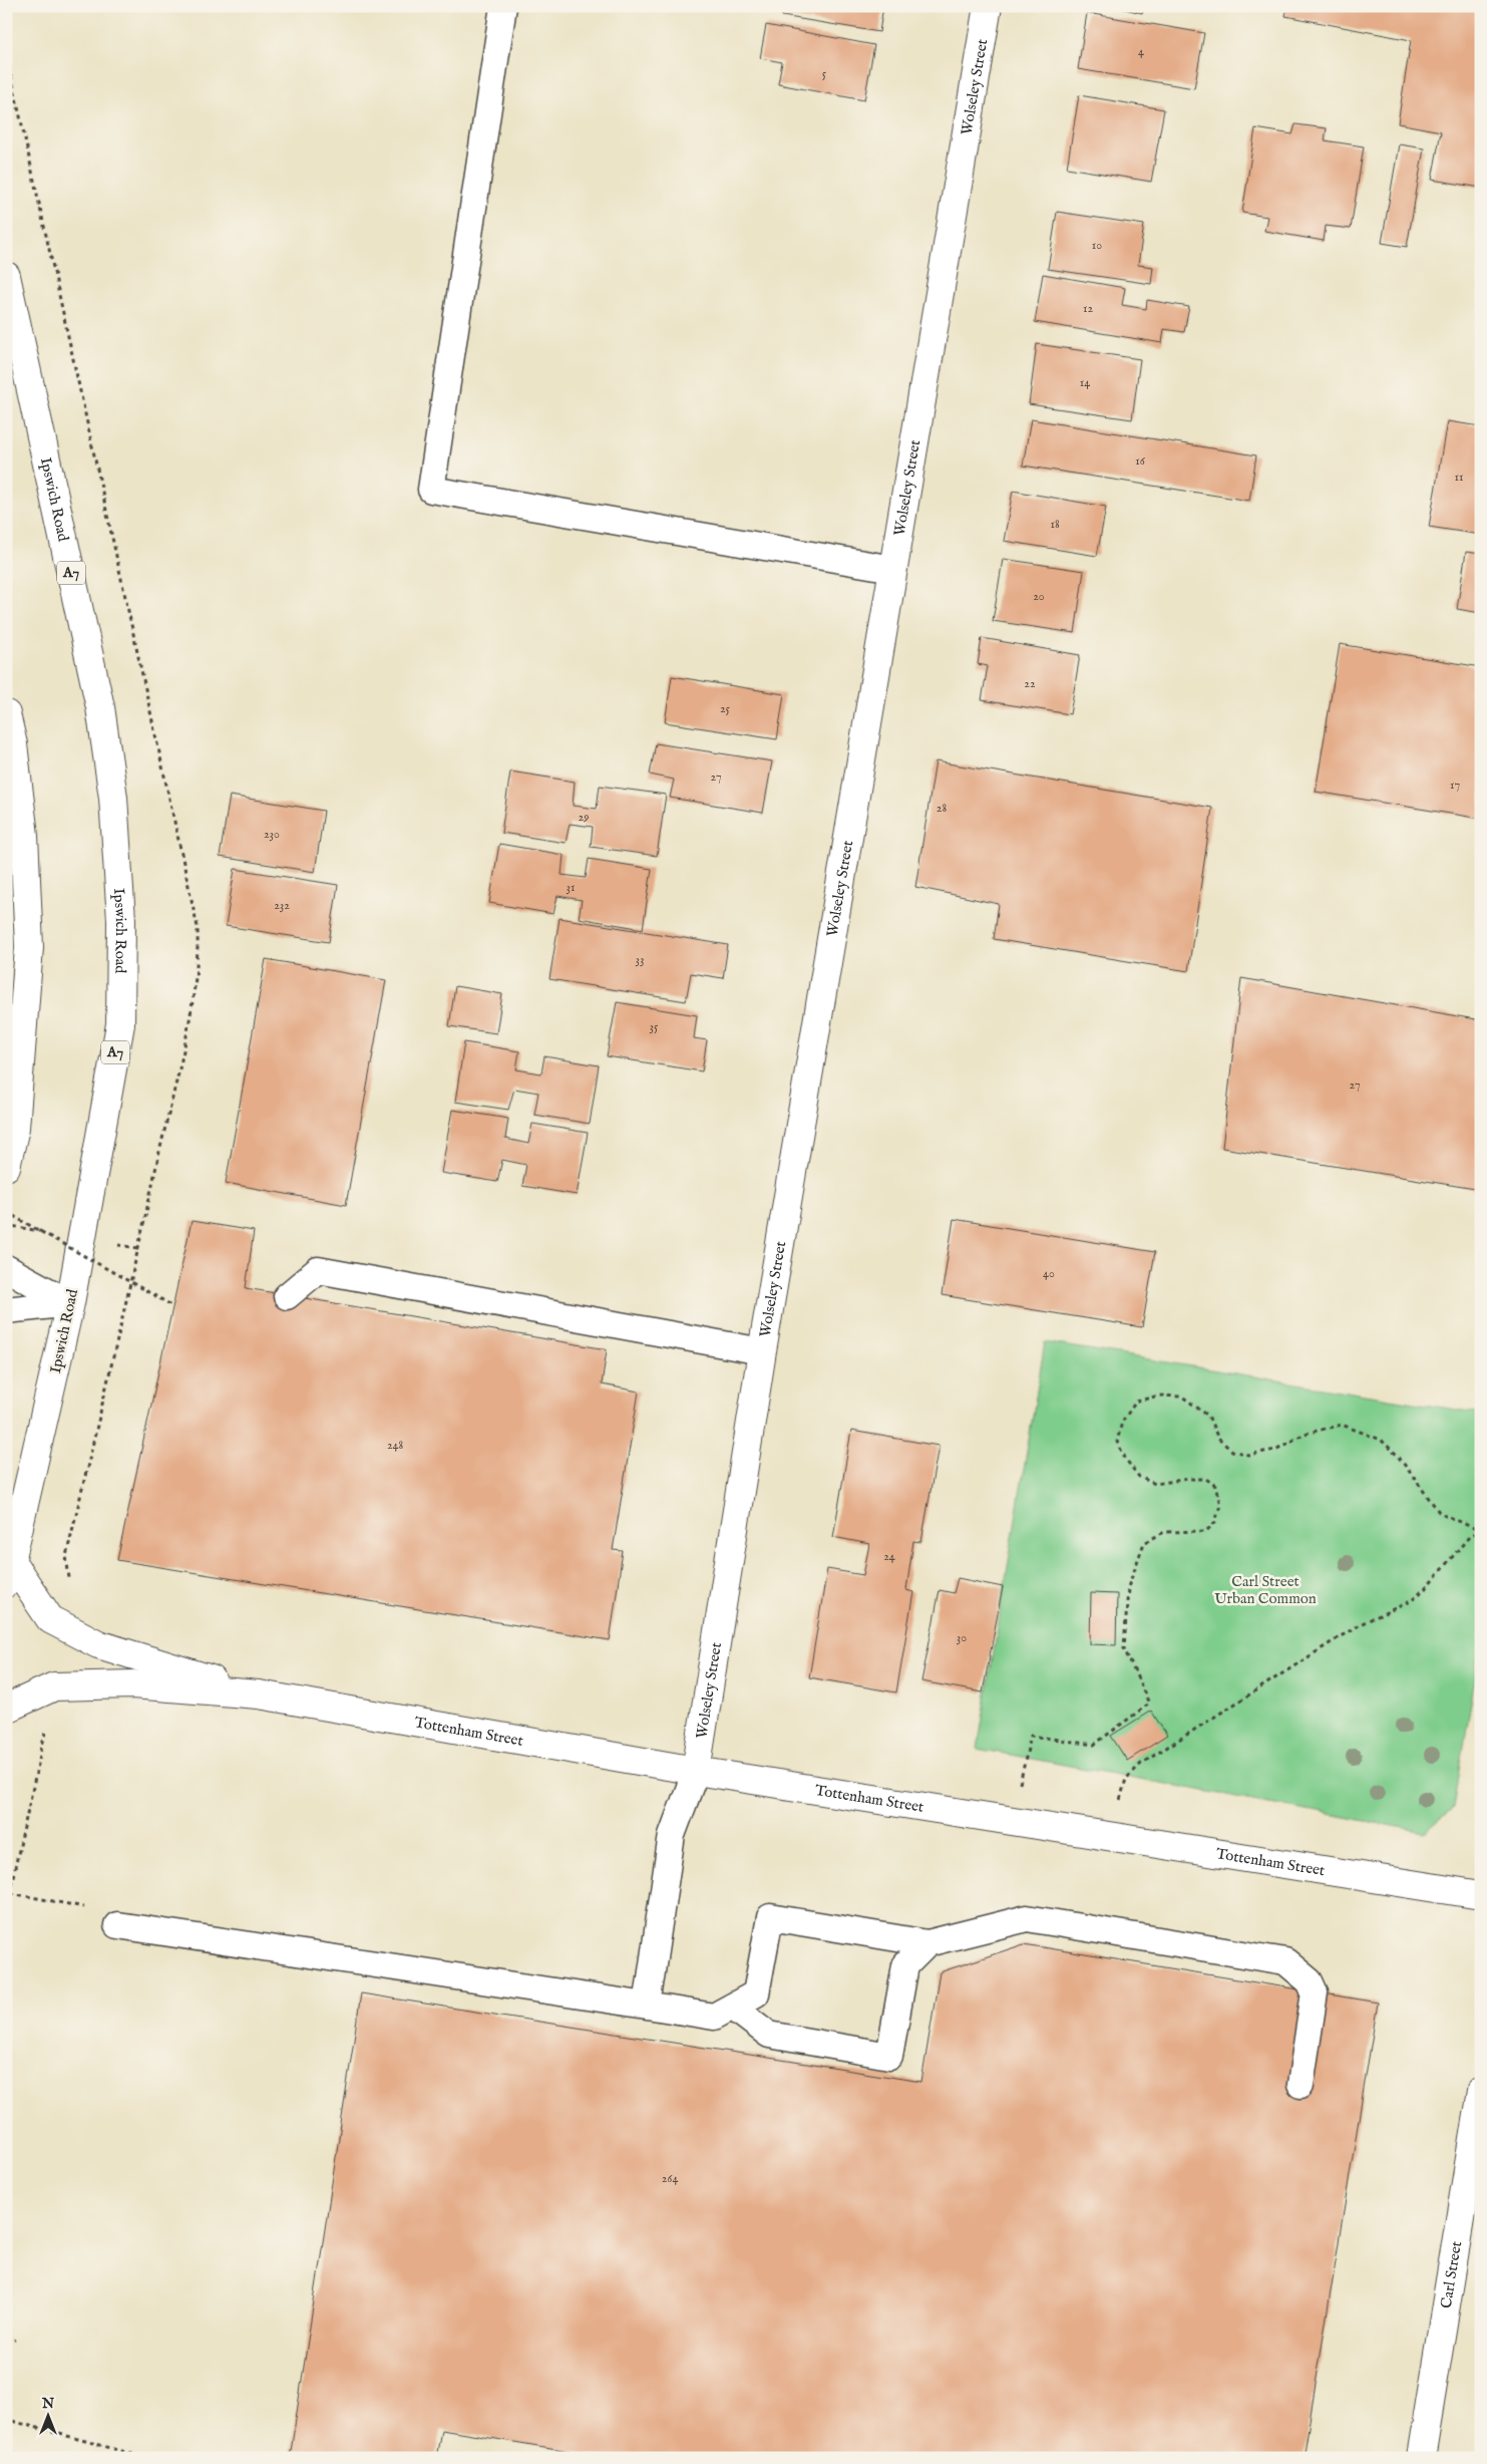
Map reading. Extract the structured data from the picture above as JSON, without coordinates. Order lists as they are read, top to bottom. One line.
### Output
{"streets":{"main road":["Wolseley Street","Ipswich Road","A7","Tottenham Street","Carl Street"]},"crossings":[["Wolseley Street","Tottenham Street"],["Ipswich Road","Tottenham Street"]],"parks":["Carl Street Urban Common"],"house_numbers":["4","5","10","12","14","16","11","18","20","22","25","27","17","28","29","230","31","232","33","35","27","40","248","24","30","264"],"north":"top"}
